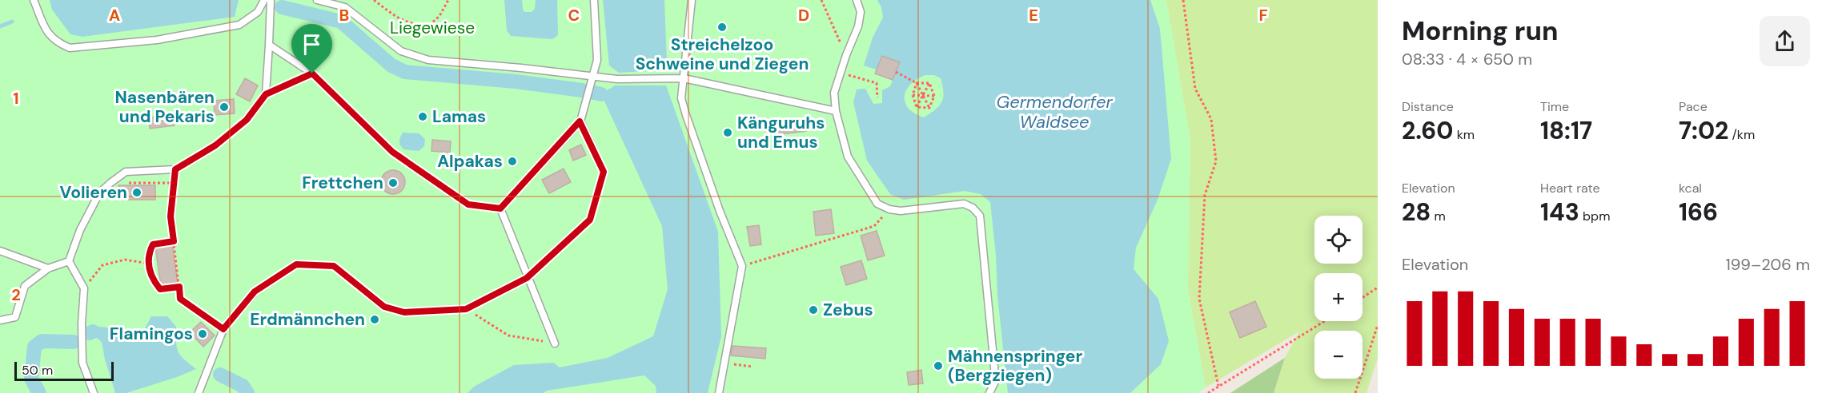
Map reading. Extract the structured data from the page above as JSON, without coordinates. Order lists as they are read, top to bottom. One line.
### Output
{"water":["Germendorfer Waldsee"],"parks":["Liegewiese"],"places":["Streichelzoo Schweine und Ziegen","Nasenbären und Pekaris","Lamas","Känguruhs und Emus","Alpakas","Frettchen","Volieren","Zebus","Erdmännchen","Flamingos","Mähnenspringer (Bergziegen)"],"scale_bar":"50 m","page":{"heading":["Morning run","08:33 · 4 × 650 m"],"stats":[["Distance","2.60 km"],["Time","18:17"],["Pace","7:02 /km"],["Elevation","28 m"],["Heart rate","143 bpm"],["kcal","166"]],"map_buttons":["+","−"],"chart":["Elevation","199–206 m"],"scale":"50 m"},"grid":{"columns":["A","B","C","D","E","F"],"rows":["1","2"]}}
